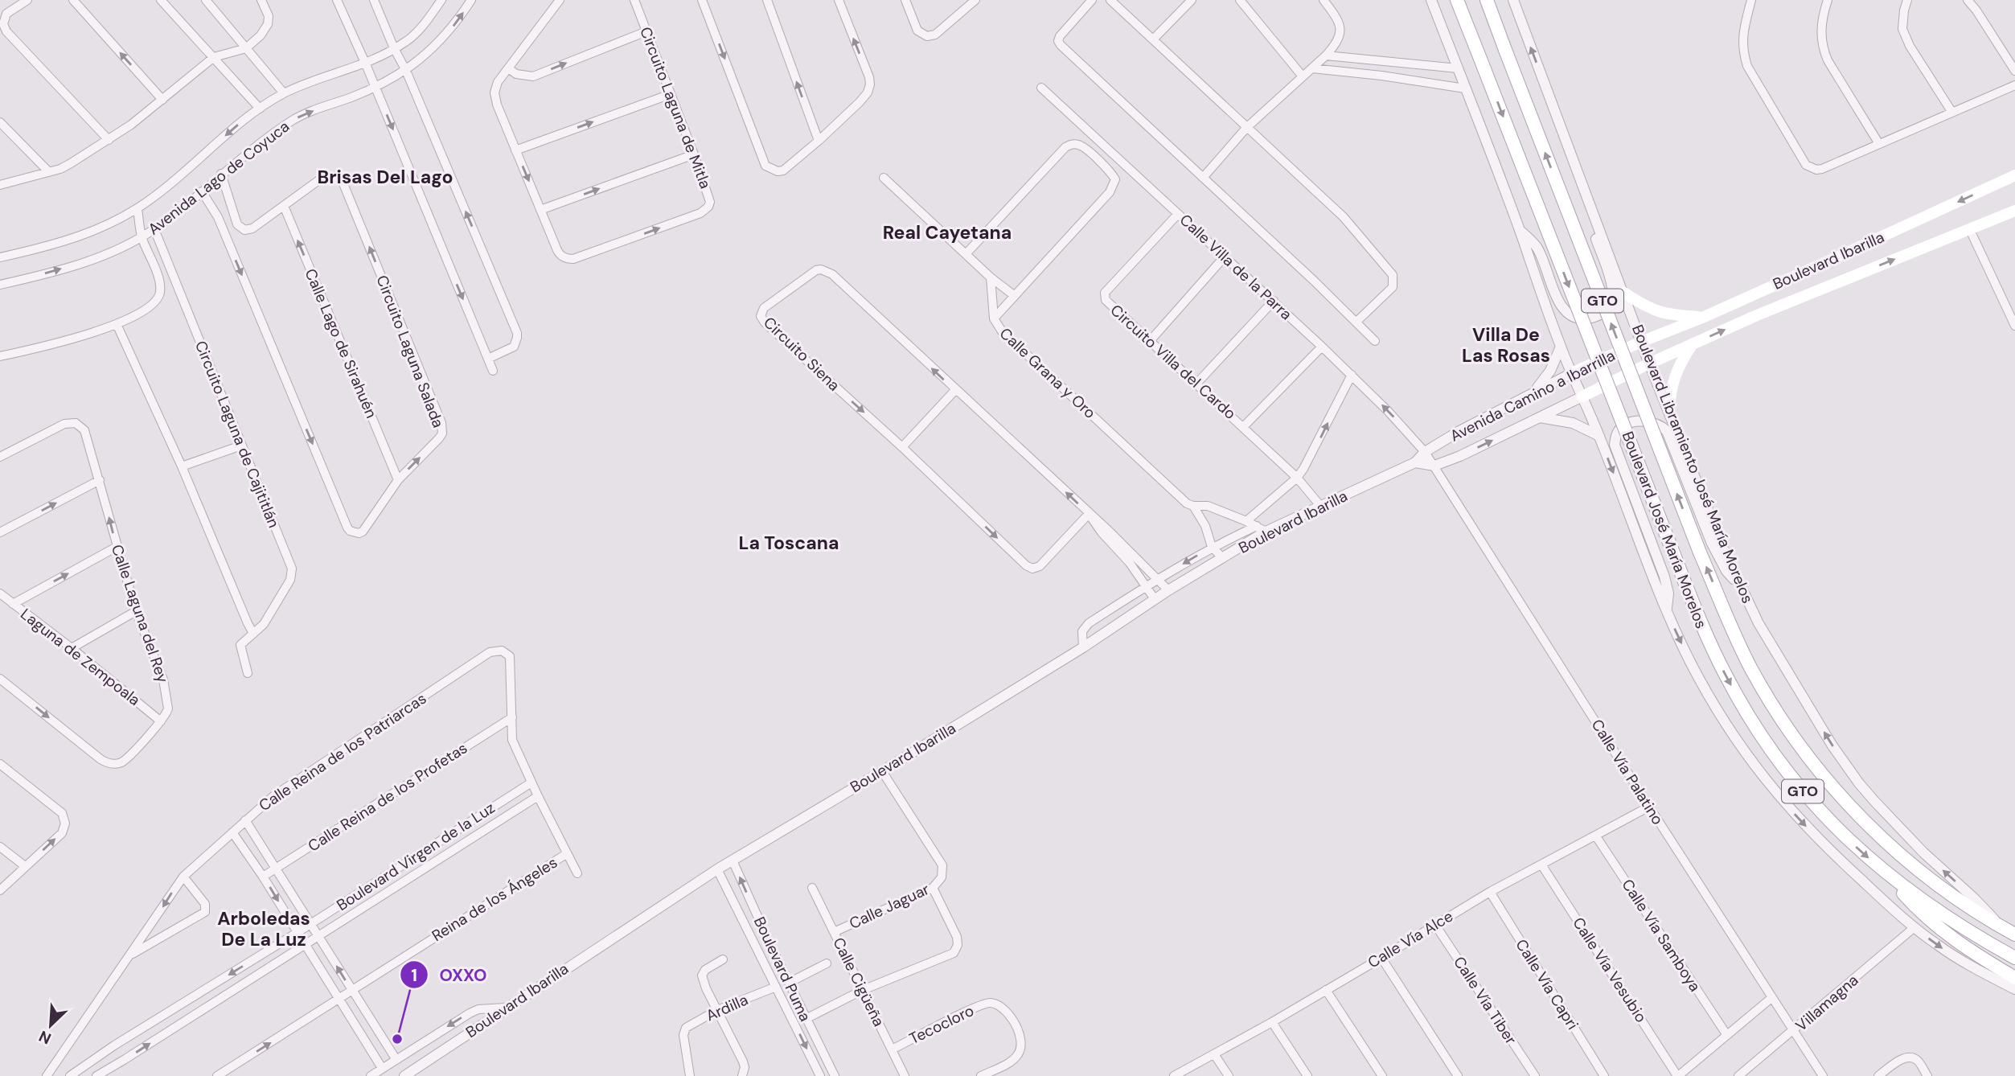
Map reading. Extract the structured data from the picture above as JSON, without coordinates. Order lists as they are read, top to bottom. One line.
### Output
{"streets":{"main road":["Boulevard Ibarilla","GTO","Avenida Camino a Ibarrilla","Boulevard José María Morelos"],"street":["Circuito Laguna de Mitla","Avenida Lago de Coyuca","Calle Villa de la Parra","Calle Lago de Sirahuén","Circuito Laguna Salada","Circuito Siena","Circuito Villa del Cardo","Calle Grana y Oro","Circuito Laguna de Cajititlán","Boulevard Libramiento José María Morelos","Calle Laguna del Rey","Laguna de Zempoala","Calle Reina de los Patriarcas","Calle Vía Palatino","Calle Reina de los Profetas","Boulevard Virgen de la Luz","Reina de los Ángeles","Calle Jaguar","Calle Vía Samboya","Calle Vía Alce","Boulevard Puma","Calle Vía Vesubio","Calle Cigüeña","Calle Vía Capri","Calle Vía Tiber","Villamagna","Ardilla","Tecocloro"]},"crossings":[["Avenida Lago de Coyuca","Circuito Laguna Salada"],["Avenida Lago de Coyuca","Circuito Laguna de Cajititlán"],["Boulevard Ibarilla","Calle Villa de la Parra"],["Boulevard Ibarilla","Circuito Siena"],["Boulevard Ibarilla","Circuito Villa del Cardo"],["Boulevard Ibarilla","Calle Grana y Oro"],["Boulevard Ibarilla","Avenida Camino a Ibarrilla"],["Boulevard Ibarilla","Boulevard Libramiento José María Morelos"],["Boulevard Ibarilla","Calle Vía Palatino"],["Boulevard Ibarilla","Calle Jaguar"],["Boulevard Ibarilla","Boulevard Puma"],["Calle Villa de la Parra","Circuito Villa del Cardo"],["Calle Villa de la Parra","Avenida Camino a Ibarrilla"],["Calle Villa de la Parra","Calle Vía Palatino"],["Calle Lago de Sirahuén","Circuito Laguna Salada"],["Avenida Camino a Ibarrilla","Boulevard Libramiento José María Morelos"],["Avenida Camino a Ibarrilla","Boulevard José María Morelos"],["Avenida Camino a Ibarrilla","Calle Vía Palatino"],["Boulevard Libramiento José María Morelos","Boulevard José María Morelos"],["Boulevard José María Morelos","Villamagna"],["Calle Laguna del Rey","Laguna de Zempoala"],["Calle Reina de los Patriarcas","Calle Reina de los Profetas"],["Calle Vía Palatino","Calle Vía Alce"],["Calle Vía Palatino","Villamagna"],["Calle Jaguar","Calle Cigüeña"],["Calle Vía Samboya","Calle Vía Alce"],["Calle Vía Alce","Calle Vía Vesubio"],["Calle Vía Alce","Calle Vía Capri"],["Calle Vía Alce","Calle Vía Tiber"],["Boulevard Puma","Ardilla"],["Calle Cigüeña","Tecocloro"]],"one_way":["Calle Lago de Sirahuén"],"districts":["Brisas Del Lago","Real Cayetana","Villa De Las Rosas","La Toscana","Arboledas De La Luz"],"places":["OXXO"],"north":"bottom left"}
